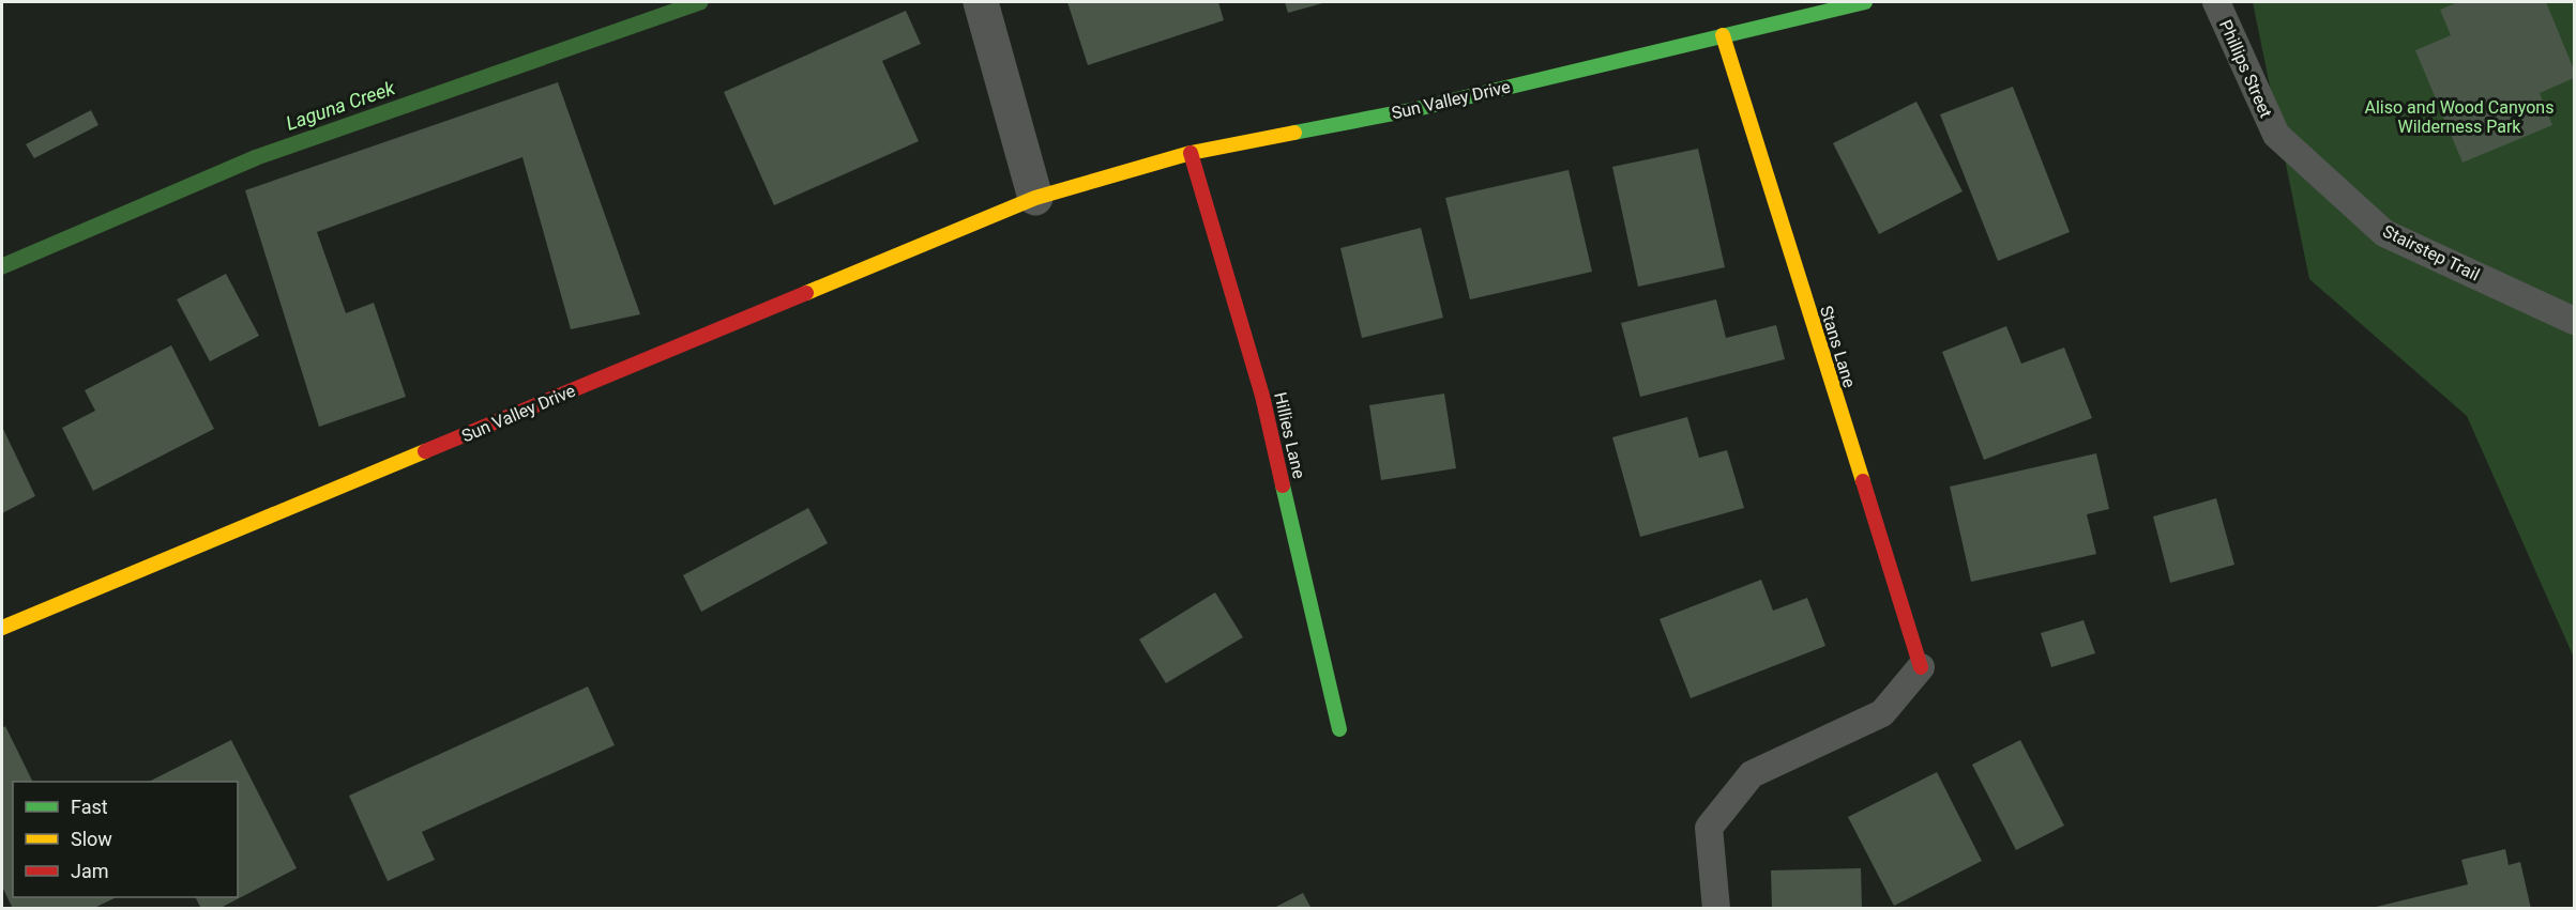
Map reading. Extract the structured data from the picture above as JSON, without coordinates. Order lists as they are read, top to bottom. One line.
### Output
{"streets":{"street":["Sun Valley Drive","Stans Lane","Hillies Lane"],"lane":["Phillips Street","Stairstep Trail"]},"crossings":[["Phillips Street","Stairstep Trail"],["Sun Valley Drive","Stans Lane"],["Sun Valley Drive","Hillies Lane"]],"water":["Laguna Creek"],"parks":["Aliso and Wood Canyons Wilderness Park"],"legend":["Fast","Slow","Jam"]}
